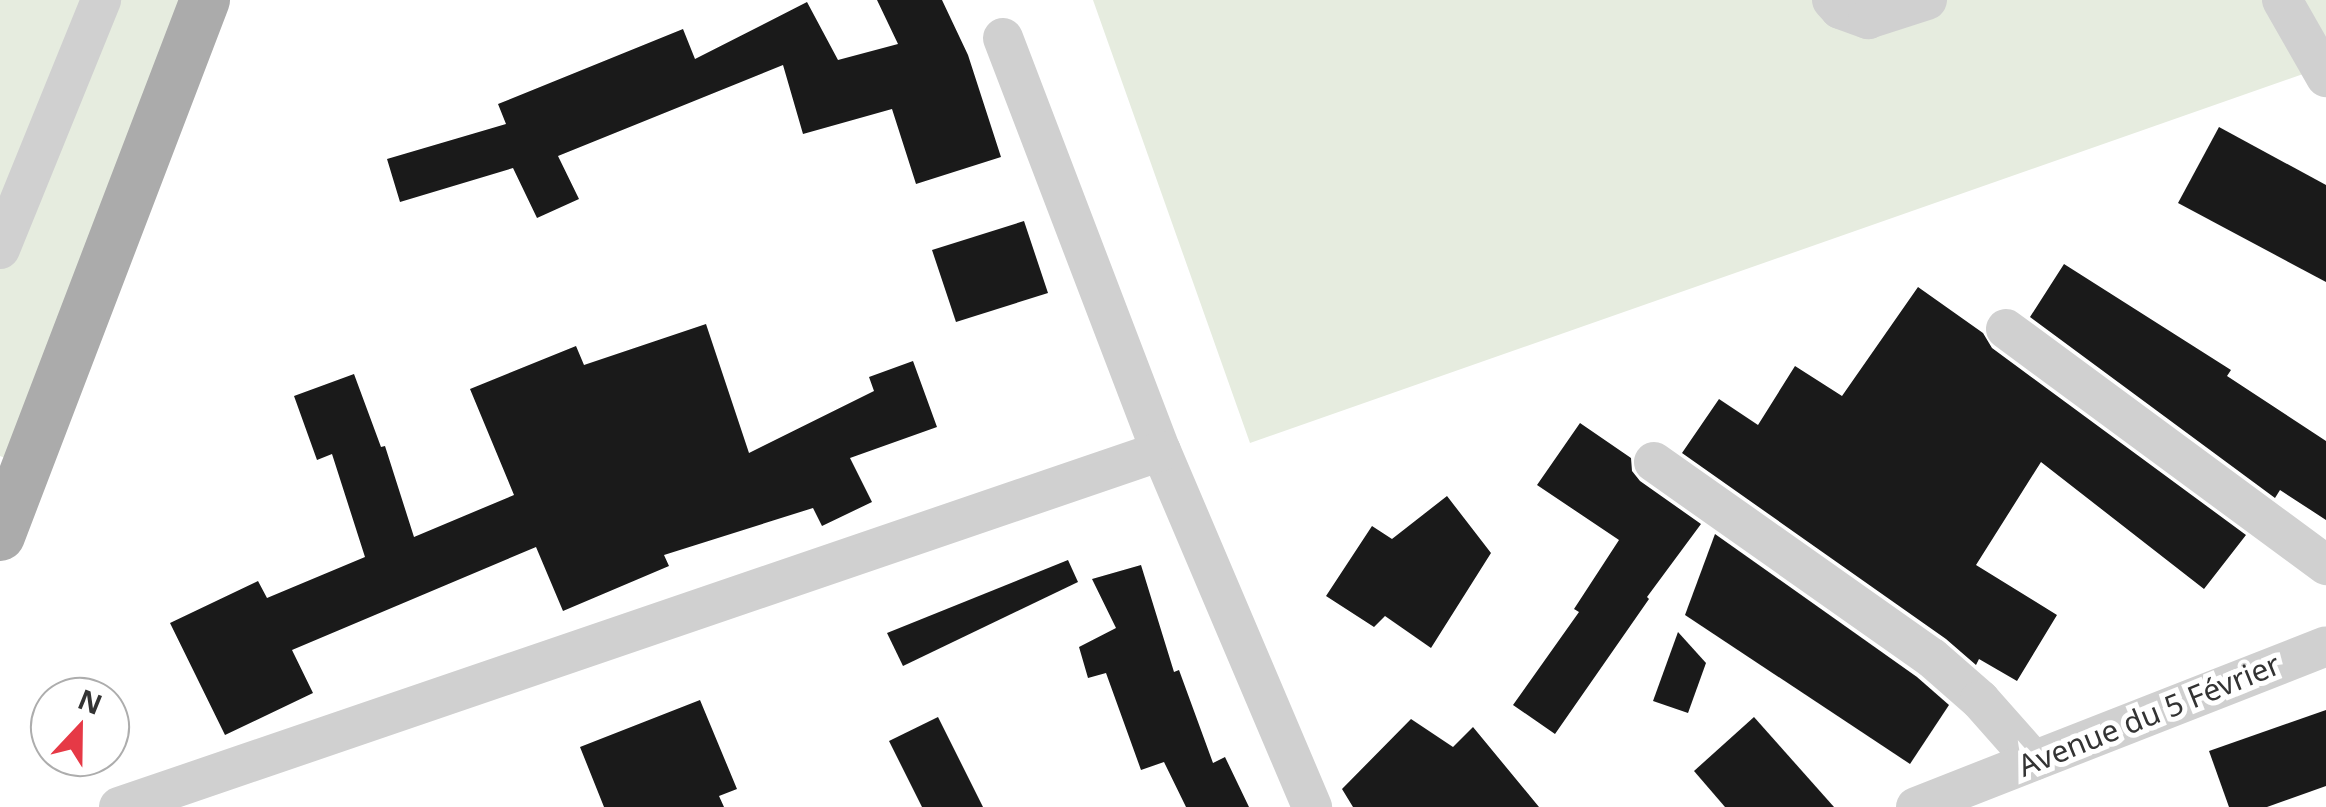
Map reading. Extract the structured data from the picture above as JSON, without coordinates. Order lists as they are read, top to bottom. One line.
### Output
{"streets":{"street":["Avenue du 5 Février"]},"north":"top"}
